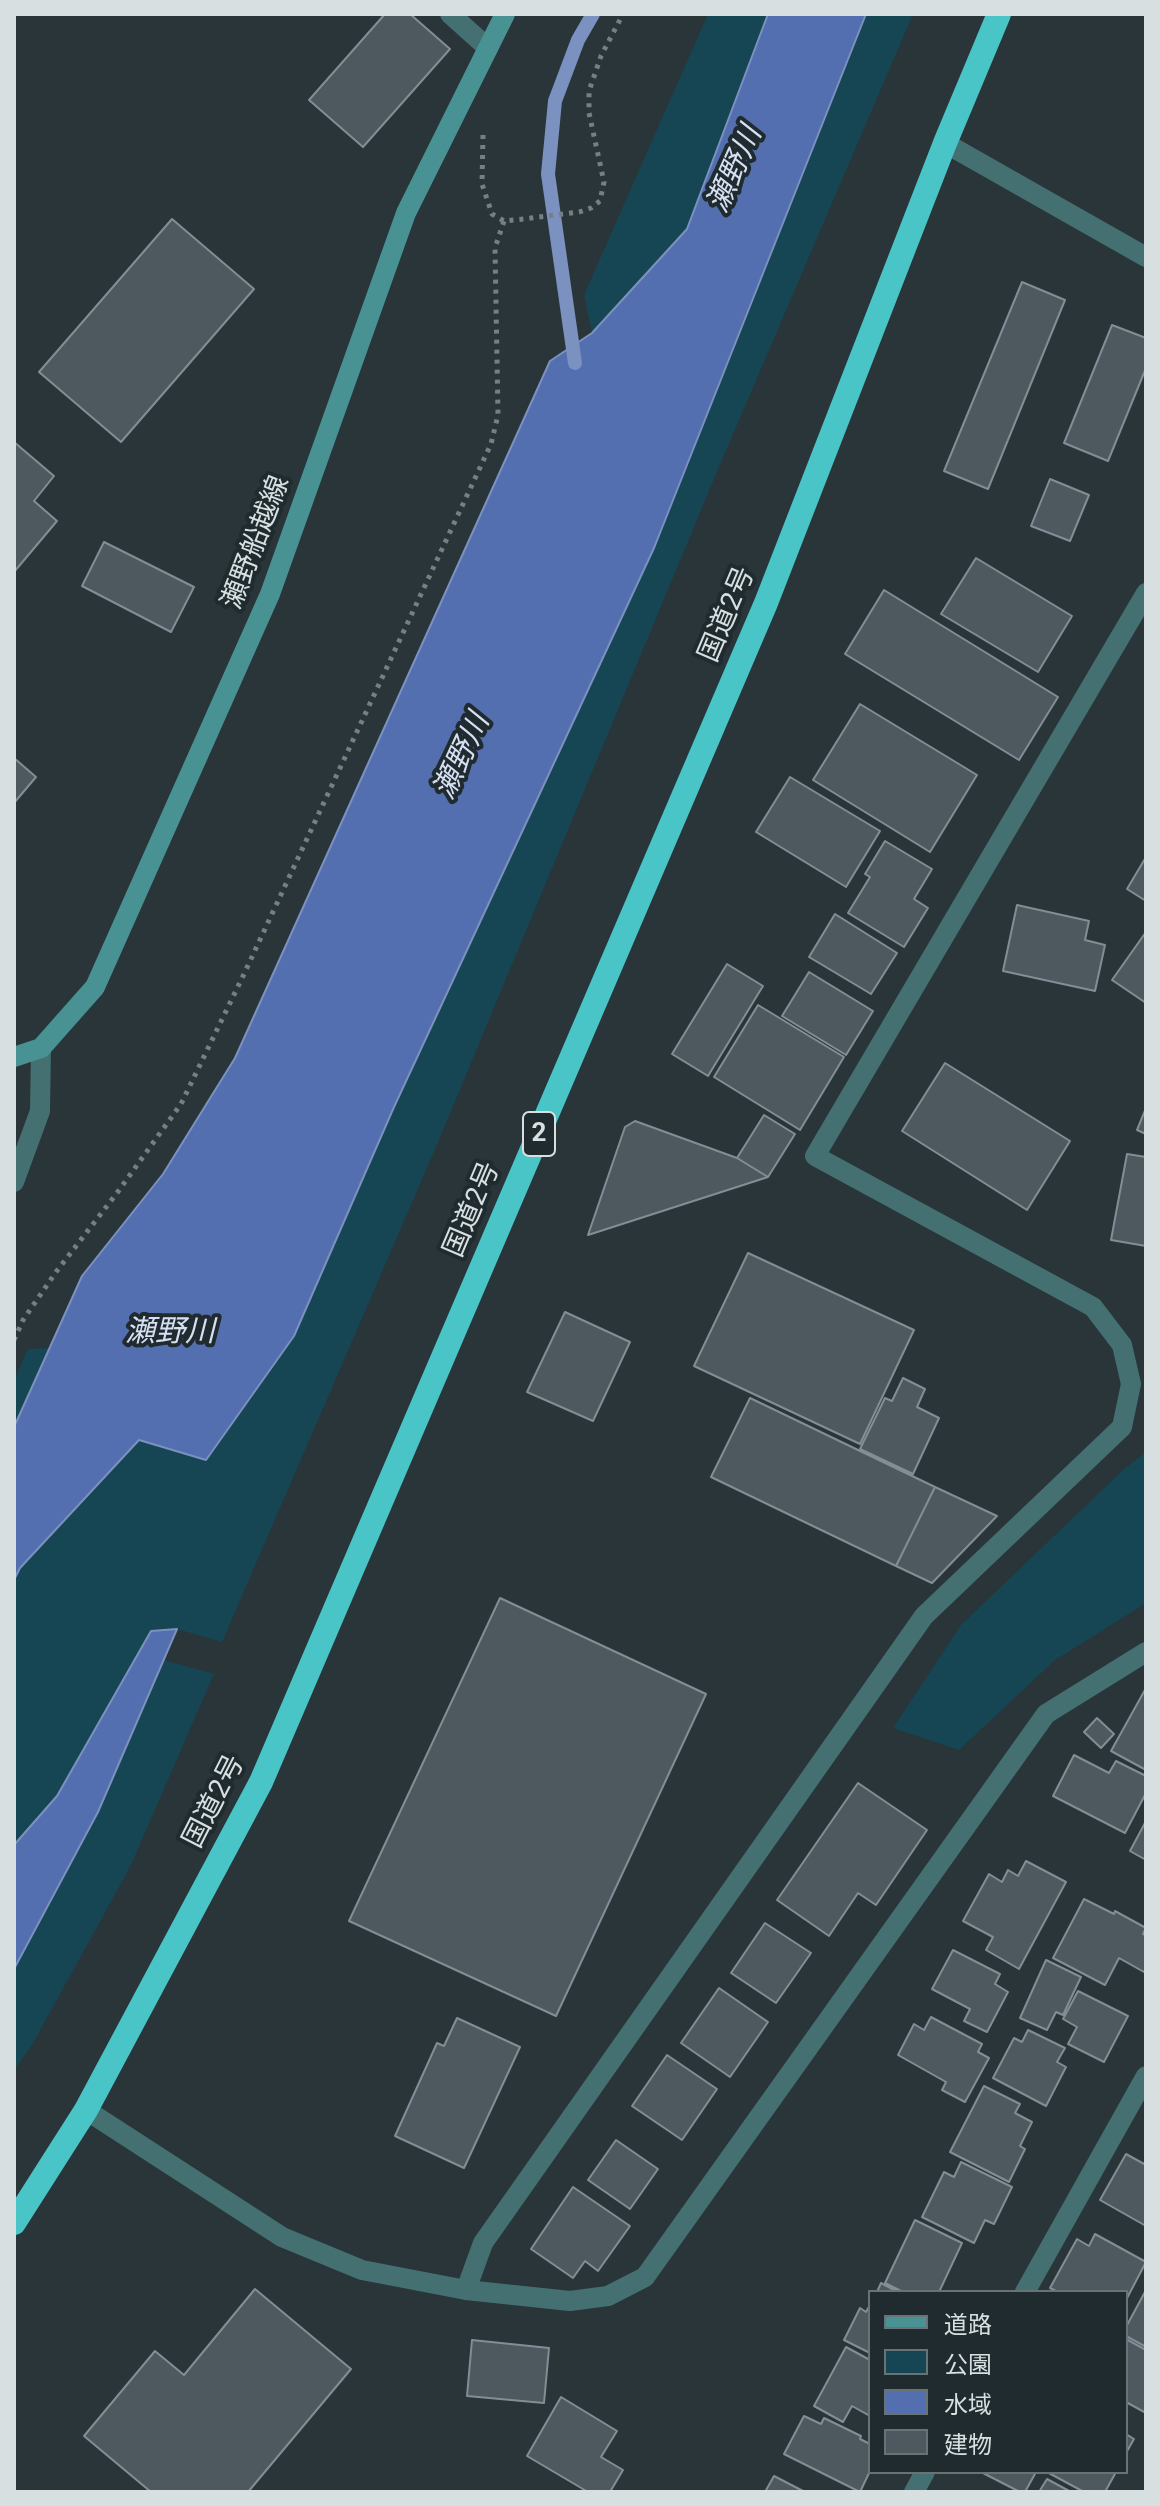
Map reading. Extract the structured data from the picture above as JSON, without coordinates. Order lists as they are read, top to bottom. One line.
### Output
{"streets":{"highway":["国道2号","2"],"main road":["瀬野船越線"]},"water":["瀬野川"],"legend":["道路","公園","水域","建物"]}
